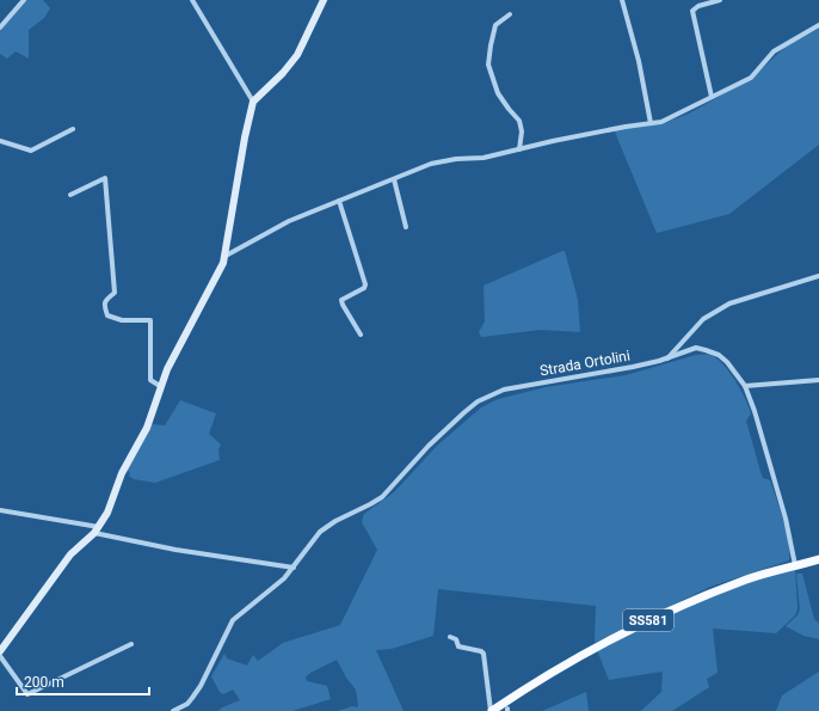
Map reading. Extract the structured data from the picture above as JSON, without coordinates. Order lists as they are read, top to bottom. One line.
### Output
{"streets":{"main road":["SS581"],"street":["Strada Ortolini"]},"crossings":[["Strada Ortolini","SS581"]],"scale_bar":"200 m"}
